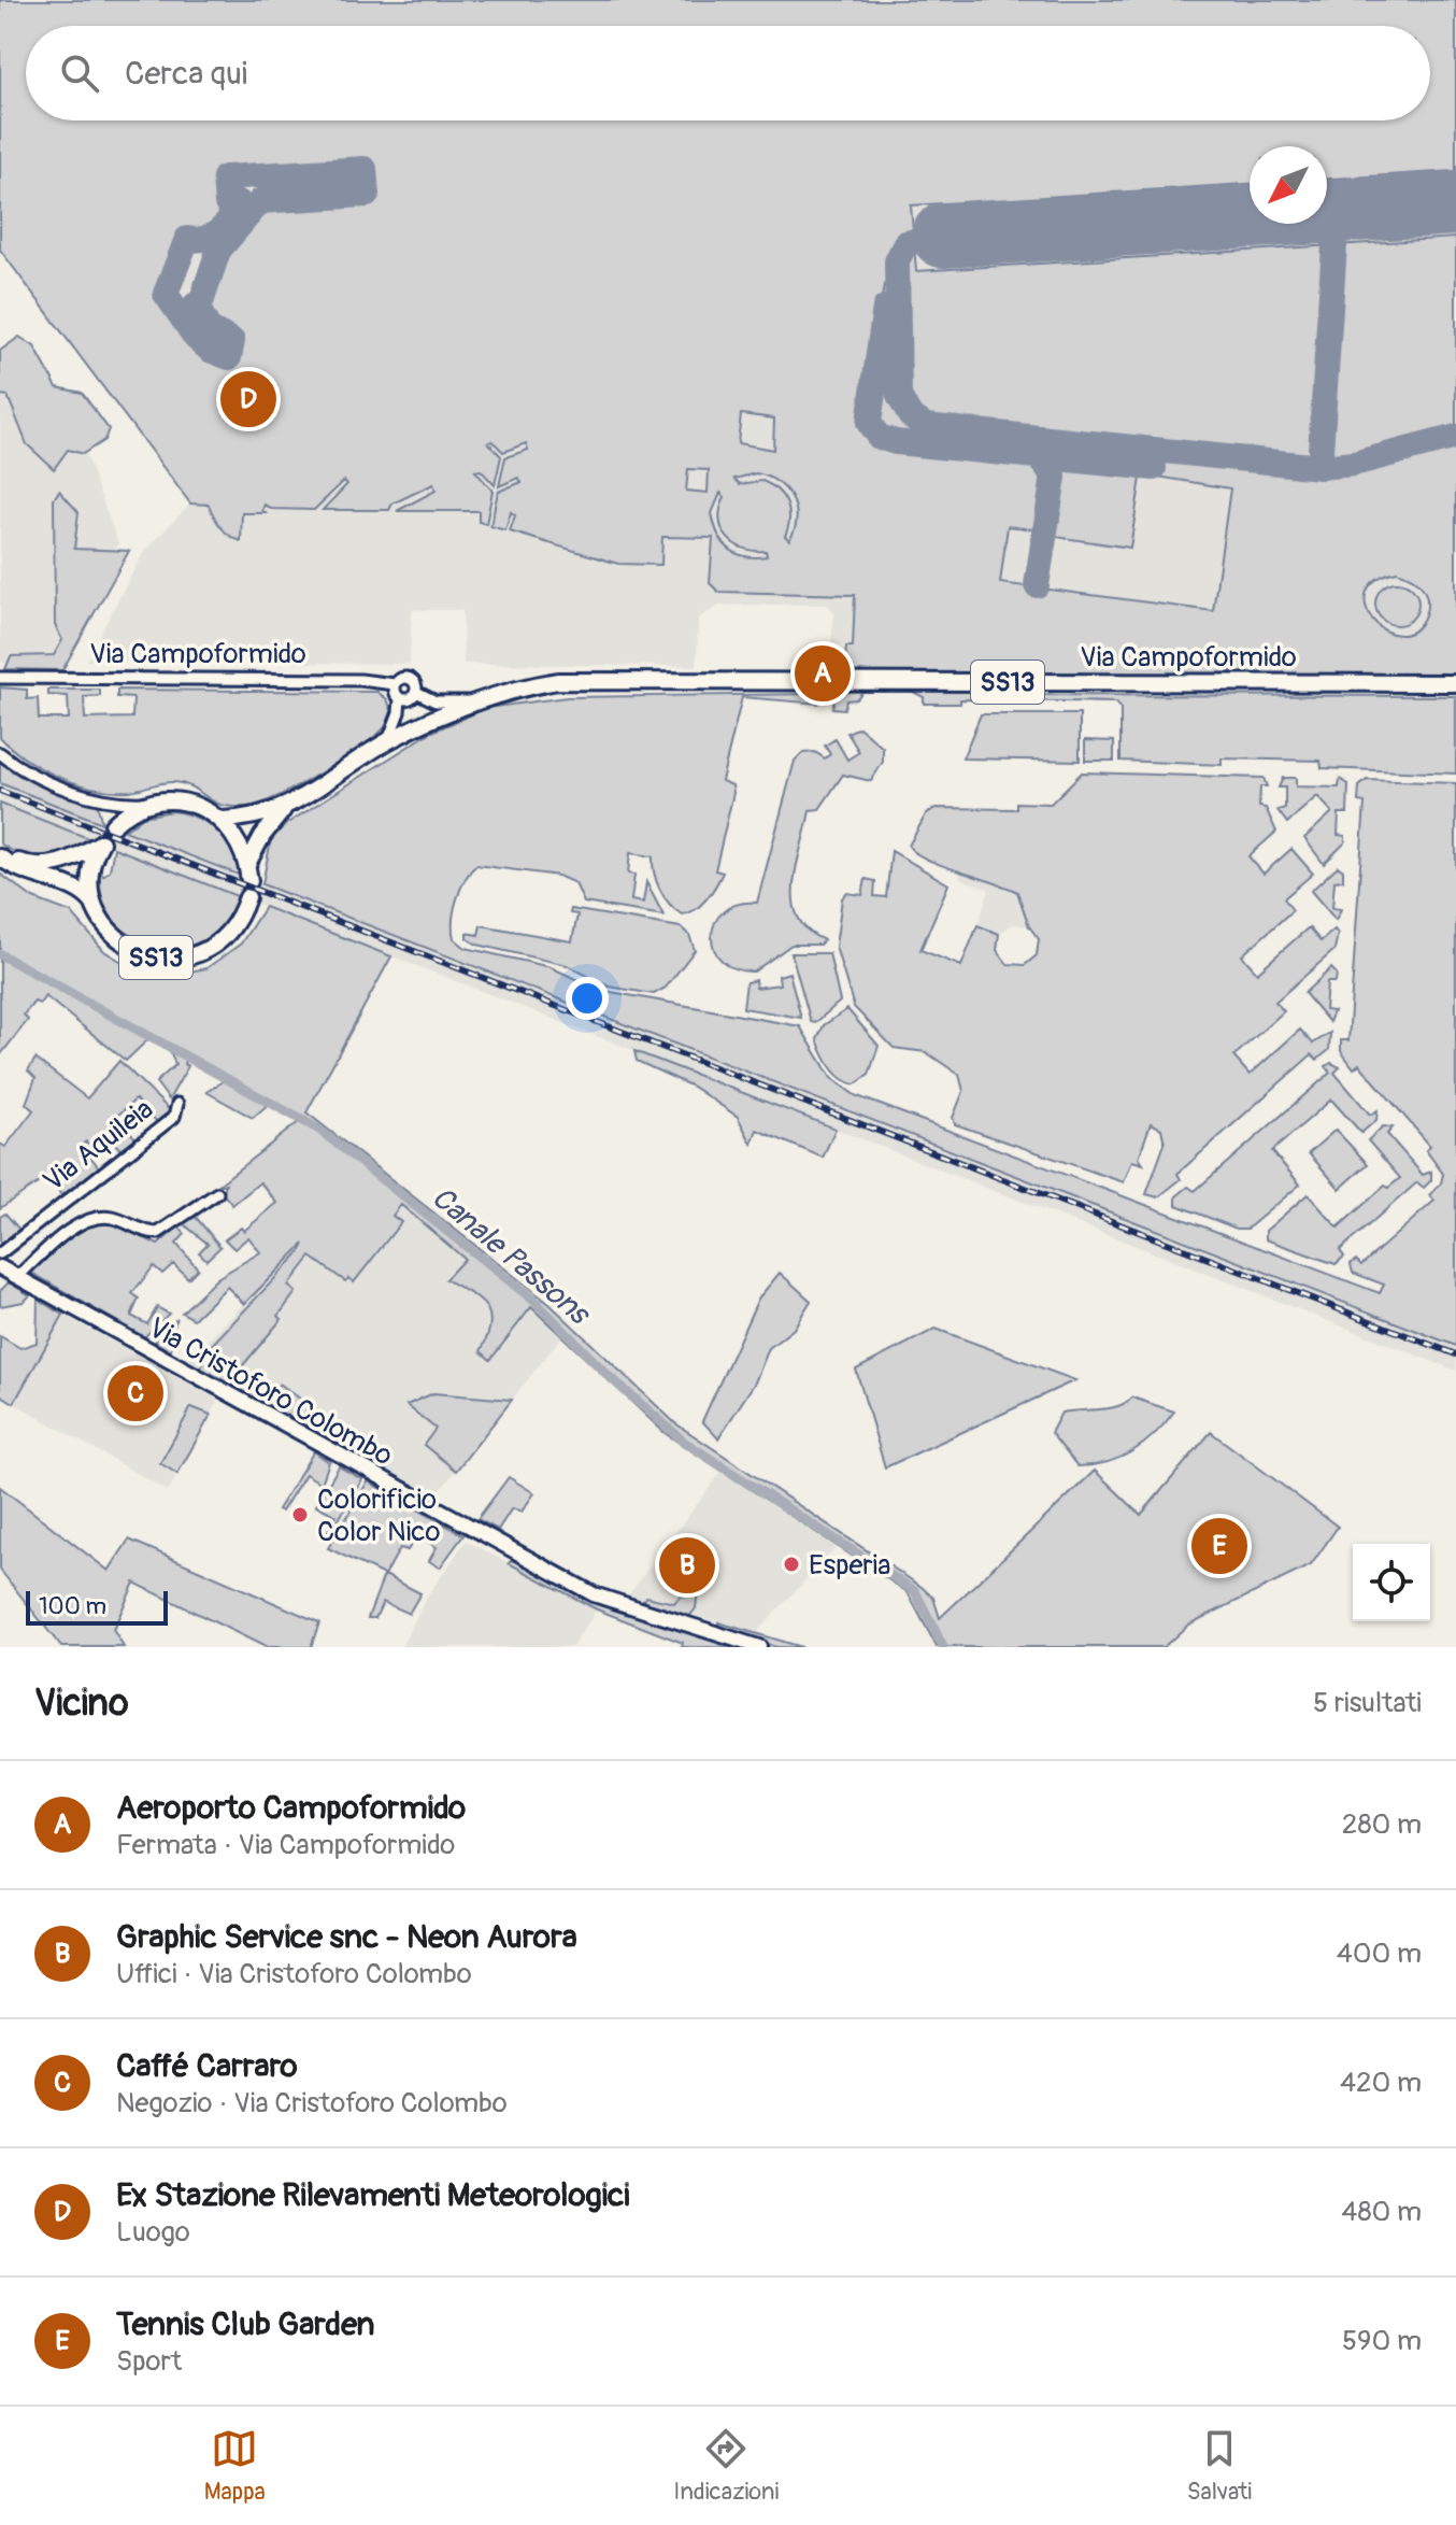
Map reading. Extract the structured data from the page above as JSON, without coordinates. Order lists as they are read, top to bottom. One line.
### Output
{"streets":{"main road":["Via Campoformido","SS13","Via Cristoforo Colombo"],"street":["Via Aquileia"]},"crossings":[["Via Campoformido","SS13"]],"water":["Canale Passons"],"places":["Colorificio Color Nico","Esperia"],"scale_bar":"100 m","north":"bottom left","page":{"search":"Cerca qui","pins":["D","A","C","E","B"],"scale":"100 m","heading":["Vicino","5 risultati"],"list":[{"mark":"A","name":"Aeroporto Campoformido","note":"Fermata · Via Campoformido","value":"280 m"},{"mark":"B","name":"Graphic Service snc - Neon Aurora","note":"Uffici · Via Cristoforo Colombo","value":"400 m"},{"mark":"C","name":"Caffé Carraro","note":"Negozio · Via Cristoforo Colombo","value":"420 m"},{"mark":"D","name":"Ex Stazione Rilevamenti Meteorologici","note":"Luogo","value":"480 m"},{"mark":"E","name":"Tennis Club Garden","note":"Sport","value":"590 m"}],"nav":["Mappa","Indicazioni","Salvati"]}}
